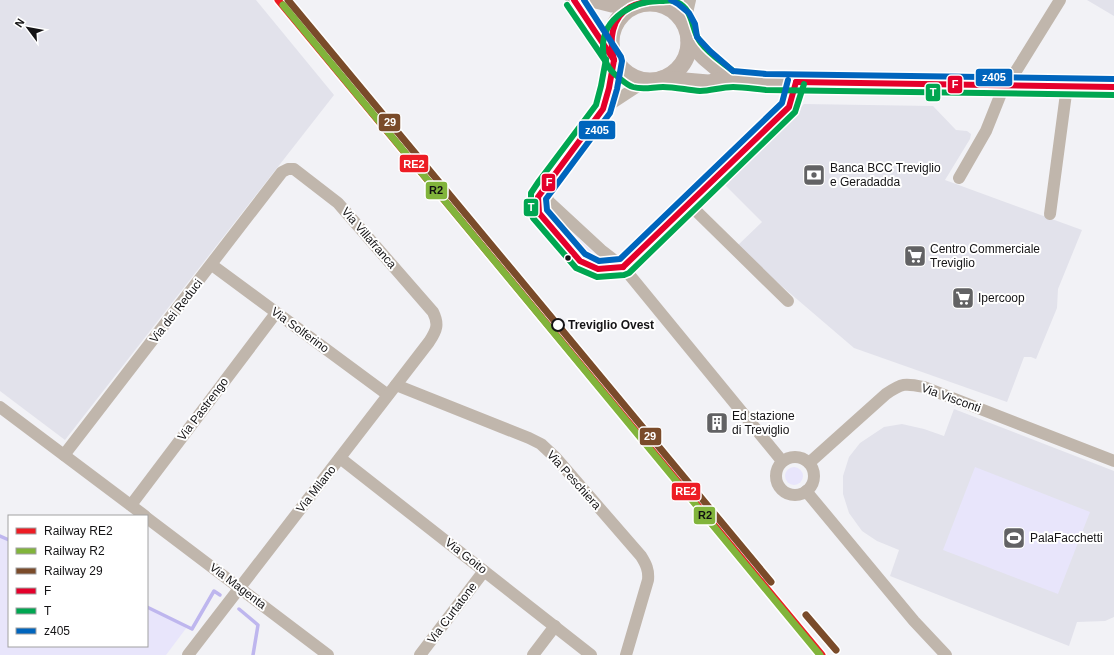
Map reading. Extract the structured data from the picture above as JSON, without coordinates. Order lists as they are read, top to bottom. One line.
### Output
{"streets":{"street":["Via Villafranca","Via dei Reduci","Via Solferino","Via Visconti","Via Pastrengo","Via Peschiera","Via Milano","Via Goito","Via Magenta","Via Curtatone"]},"crossings":[["Via Villafranca","Via dei Reduci"],["Via Villafranca","Via Milano"],["Via dei Reduci","Via Solferino"],["Via dei Reduci","Via Magenta"],["Via Solferino","Via Pastrengo"],["Via Solferino","Via Milano"],["Via Pastrengo","Via Magenta"],["Via Peschiera","Via Milano"],["Via Milano","Via Goito"],["Via Milano","Via Magenta"],["Via Goito","Via Curtatone"]],"places":{"bank":["Banca BCC Treviglio e Geradadda"],"supermarket":["Centro Commerciale Treviglio","Ipercoop"],"other":["Treviglio Ovest"],"building":["Ed stazione di Treviglio"],"sports":["PalaFacchetti"]},"lines":["rail line RE2","rail line 29","transit line F","transit line z405","transit line T","rail line R2"],"legend":["Railway RE2","Railway R2","Railway 29","F","T","z405"],"north":"top left"}
